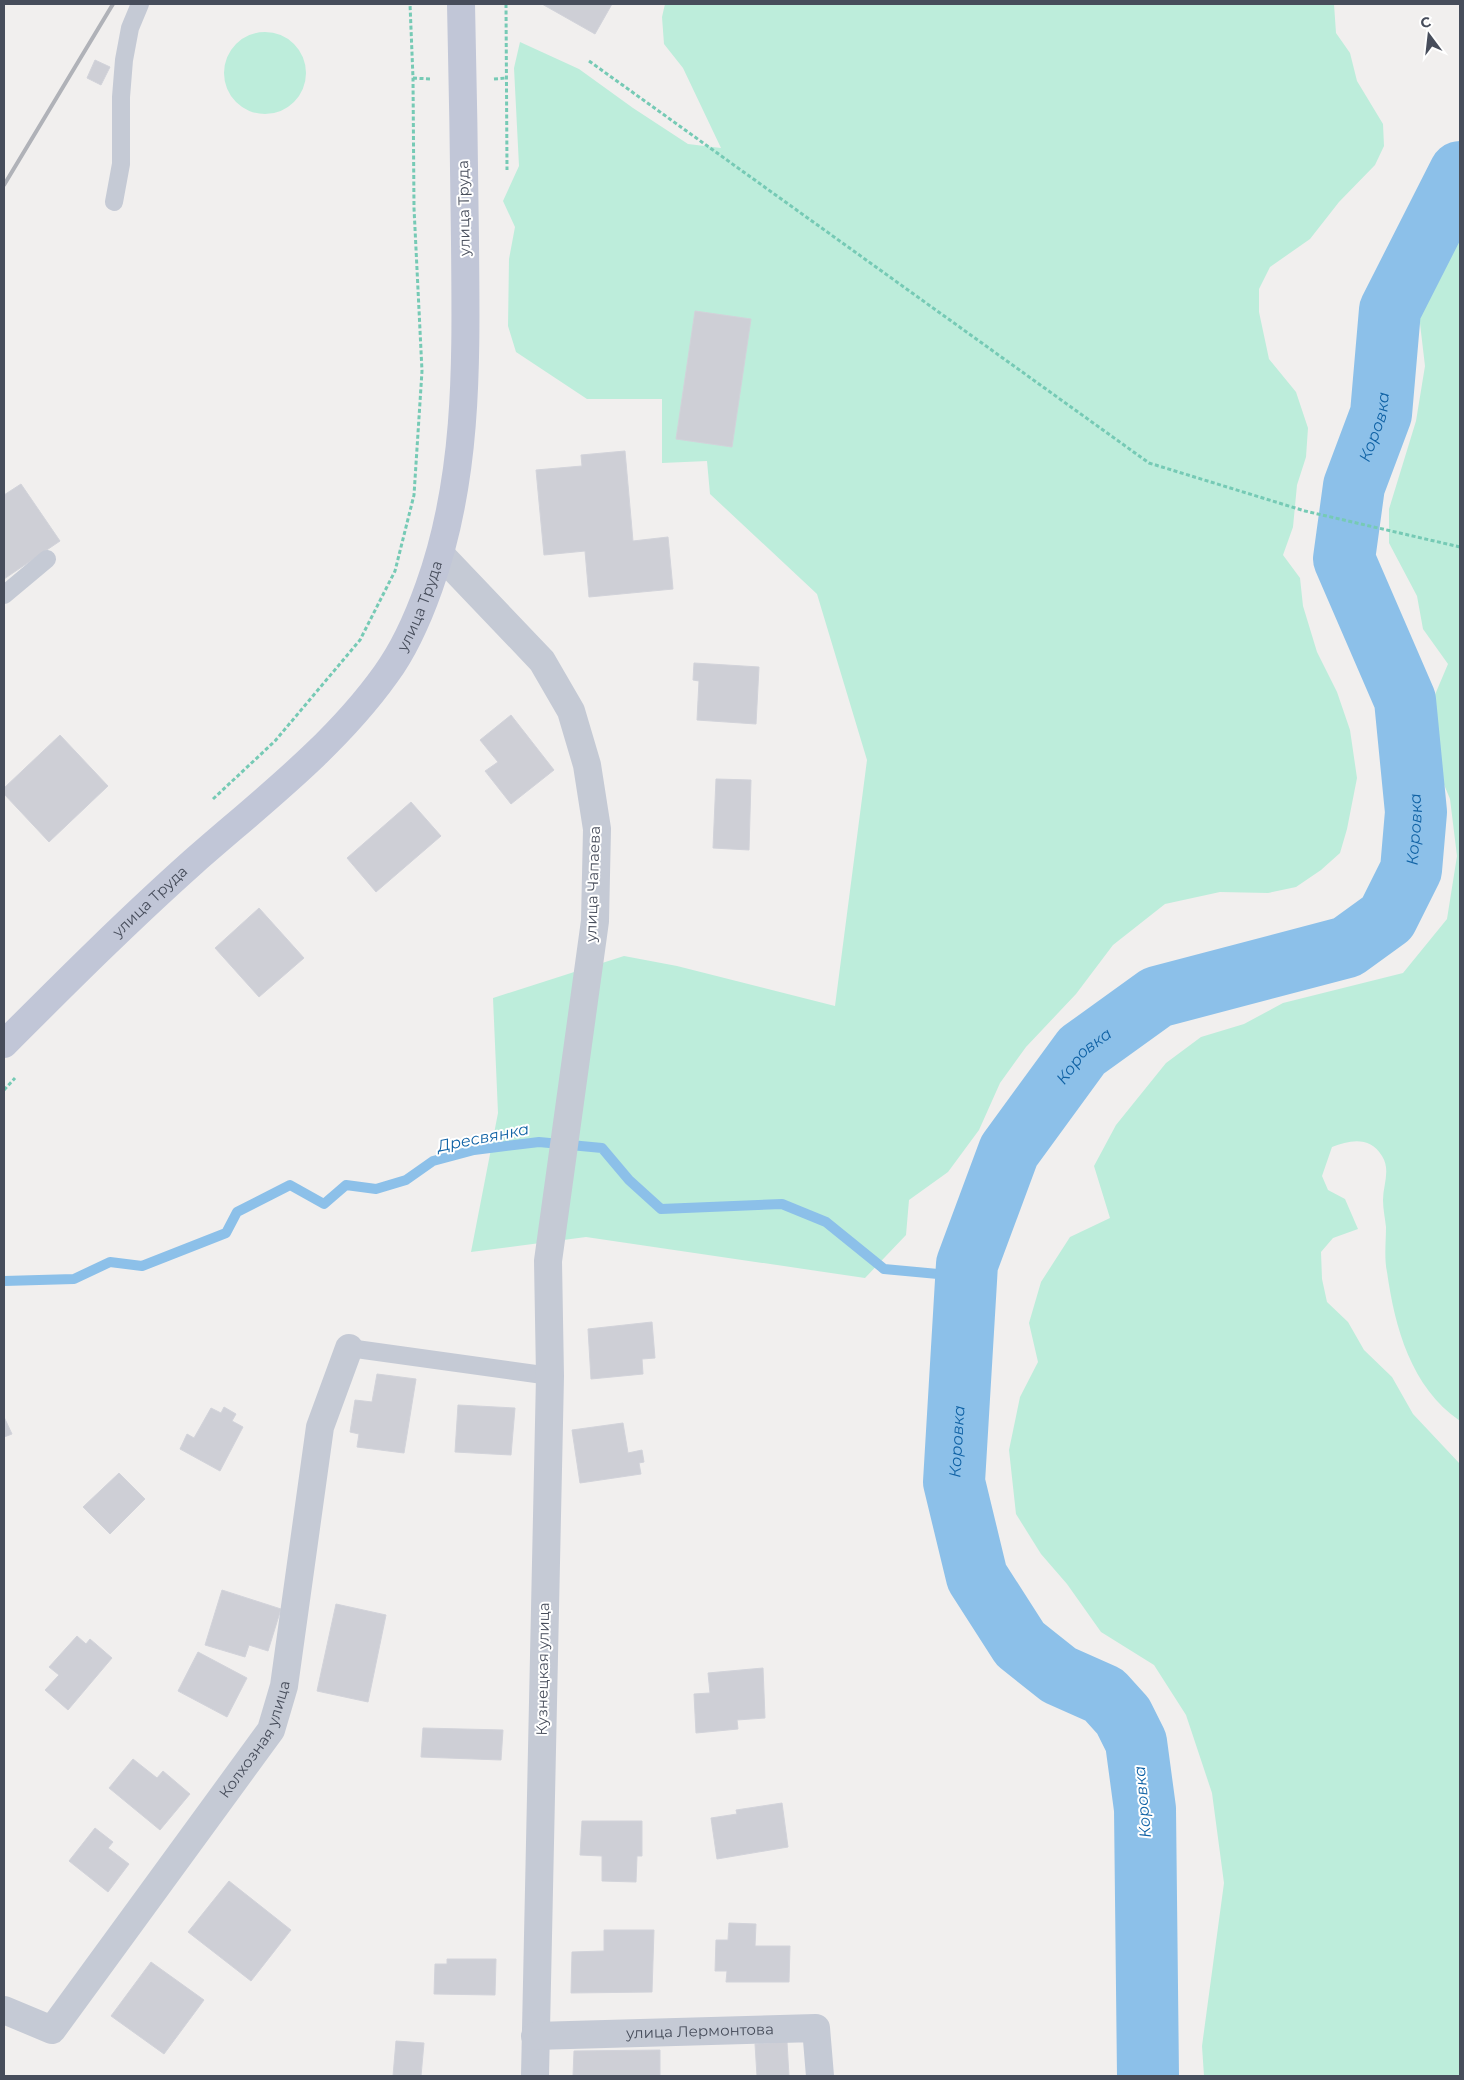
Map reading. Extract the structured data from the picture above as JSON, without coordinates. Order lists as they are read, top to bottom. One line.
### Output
{"streets":{"street":["улица Труда","улица Чапаева","Кузнецкая улица","Колхозная улица","улица Лермонтова"]},"crossings":[["улица Труда","улица Чапаева"],["улица Чапаева","Кузнецкая улица"],["Кузнецкая улица","улица Лермонтова"]],"water":["Коровка","Дресвянка"],"north":"top"}
